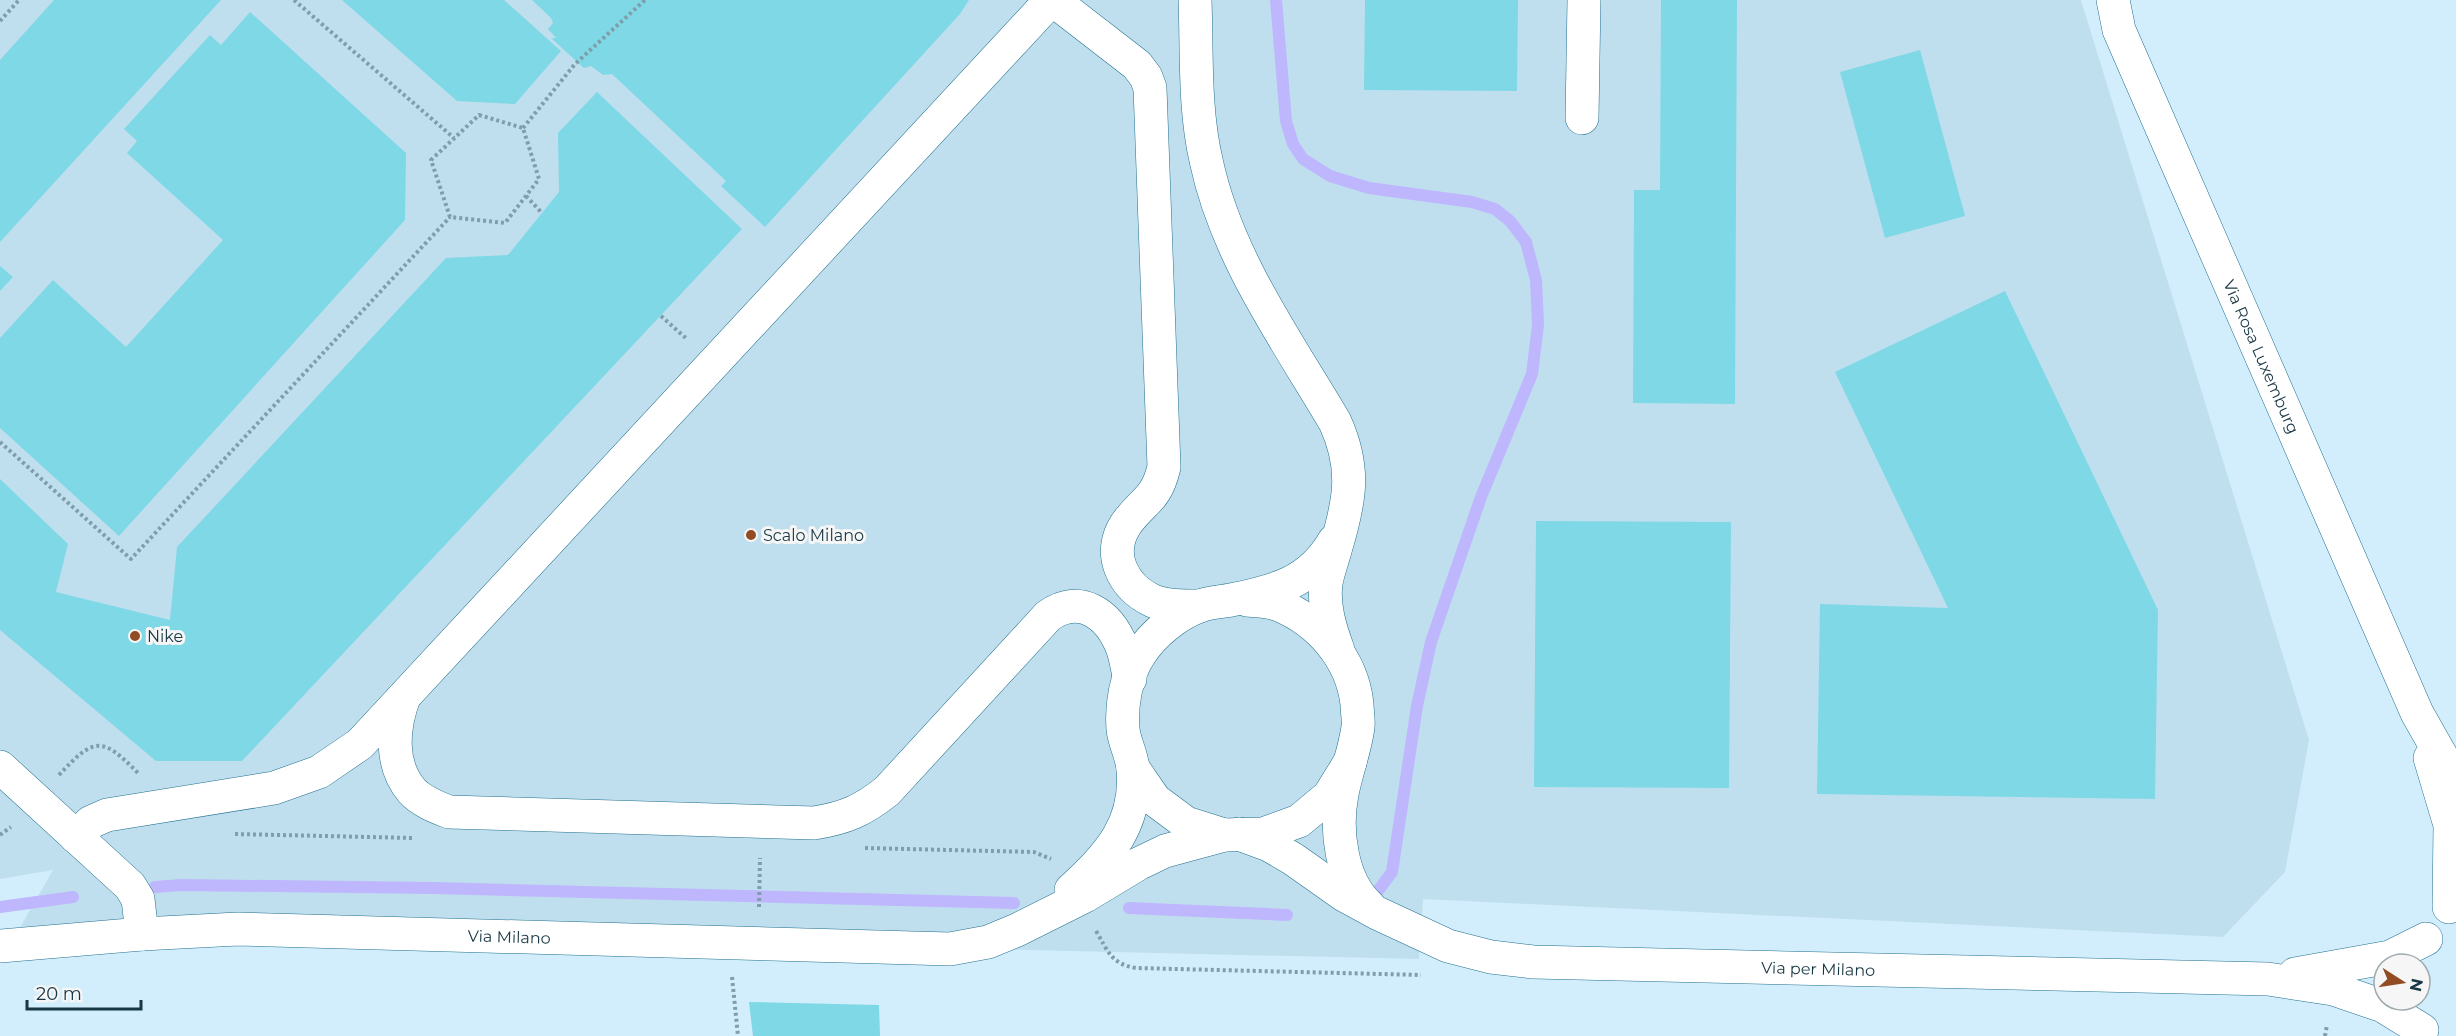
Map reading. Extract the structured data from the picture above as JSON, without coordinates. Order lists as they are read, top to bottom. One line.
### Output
{"streets":{"street":["Via Rosa Luxemburg","Via Milano","Via per Milano"]},"places":["Scalo Milano","Nike"],"scale_bar":"20 m","north":"right"}
